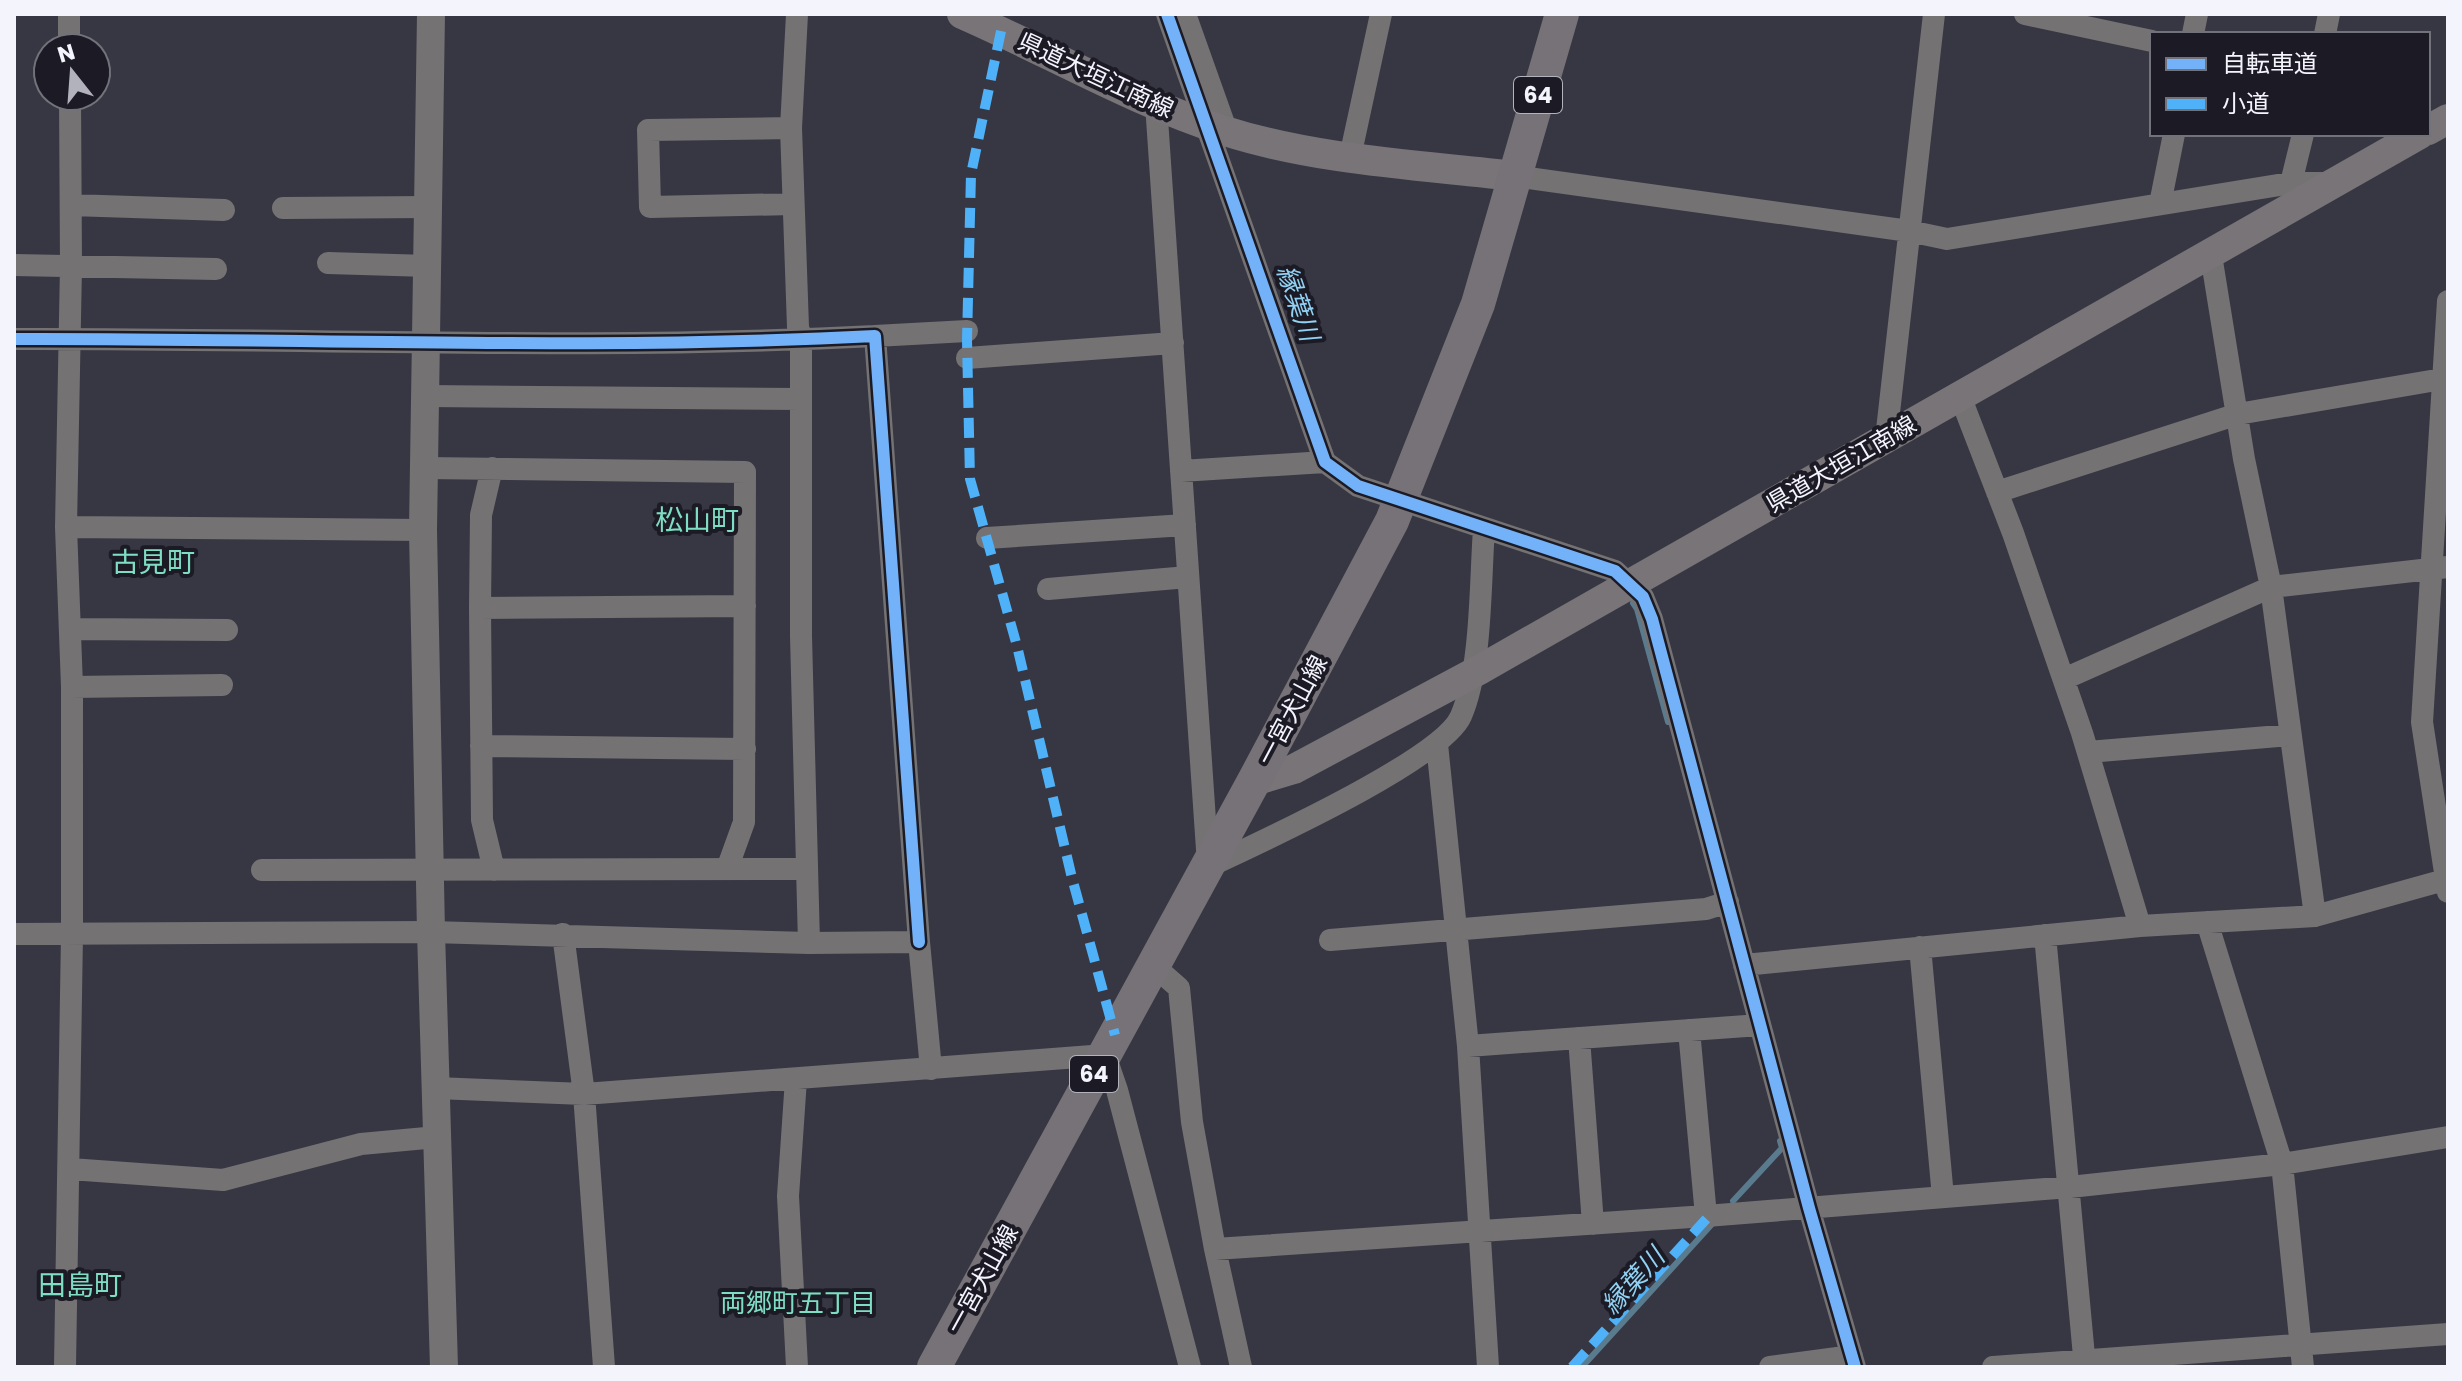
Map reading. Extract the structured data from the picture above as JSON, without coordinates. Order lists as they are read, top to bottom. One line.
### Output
{"streets":{"main road":["県道大垣江南線","64","一宮犬山線"]},"crossings":[["県道大垣江南線","一宮犬山線"]],"districts":["松山町","古見町","田島町","両郷町五丁目"],"water":["縁葉川"],"legend":["自転車道","小道"],"north":"top"}
